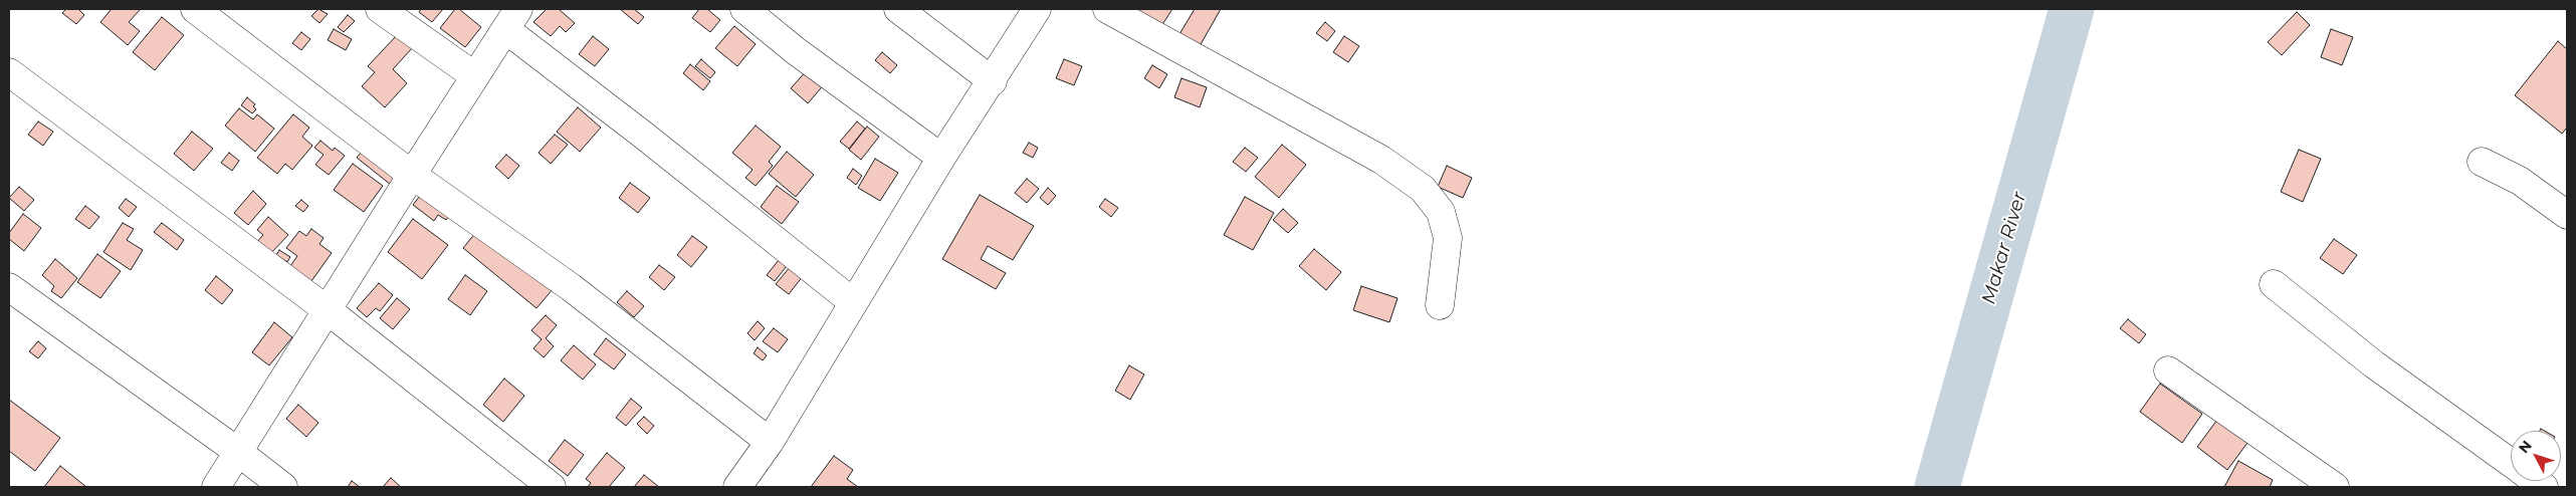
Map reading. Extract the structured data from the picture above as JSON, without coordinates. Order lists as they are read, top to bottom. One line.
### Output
{"water":["Makar River"],"north":"top left"}
